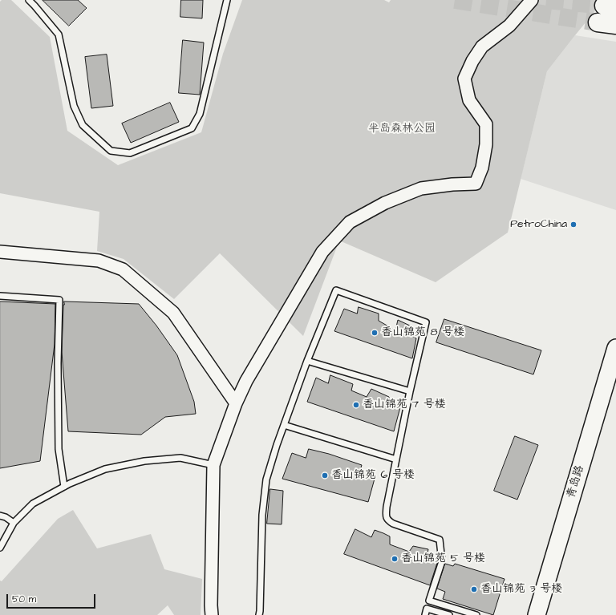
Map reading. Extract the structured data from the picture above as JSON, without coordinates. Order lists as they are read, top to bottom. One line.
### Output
{"streets":{"street":["青岛路"]},"parks":["半岛森林公园"],"places":["PetroChina","香山锦苑 8 号楼","香山锦苑 7 号楼","香山锦苑 6 号楼","香山锦苑 5 号楼","香山锦苑 3 号楼"],"scale_bar":"50 m"}
